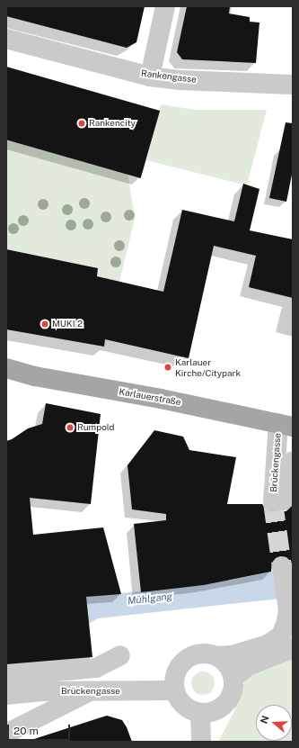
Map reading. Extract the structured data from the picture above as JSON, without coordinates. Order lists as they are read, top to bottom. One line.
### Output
{"streets":{"main road":["Karlauerstraße"],"street":["Rankengasse","Brückengasse"]},"crossings":[["Karlauerstraße","Brückengasse"]],"water":["Mühlgang"],"places":["Rankencity","MUKI 2","Karlauer Kirche/Citypark","Rumpold"],"scale_bar":"20 m","north":"left"}
